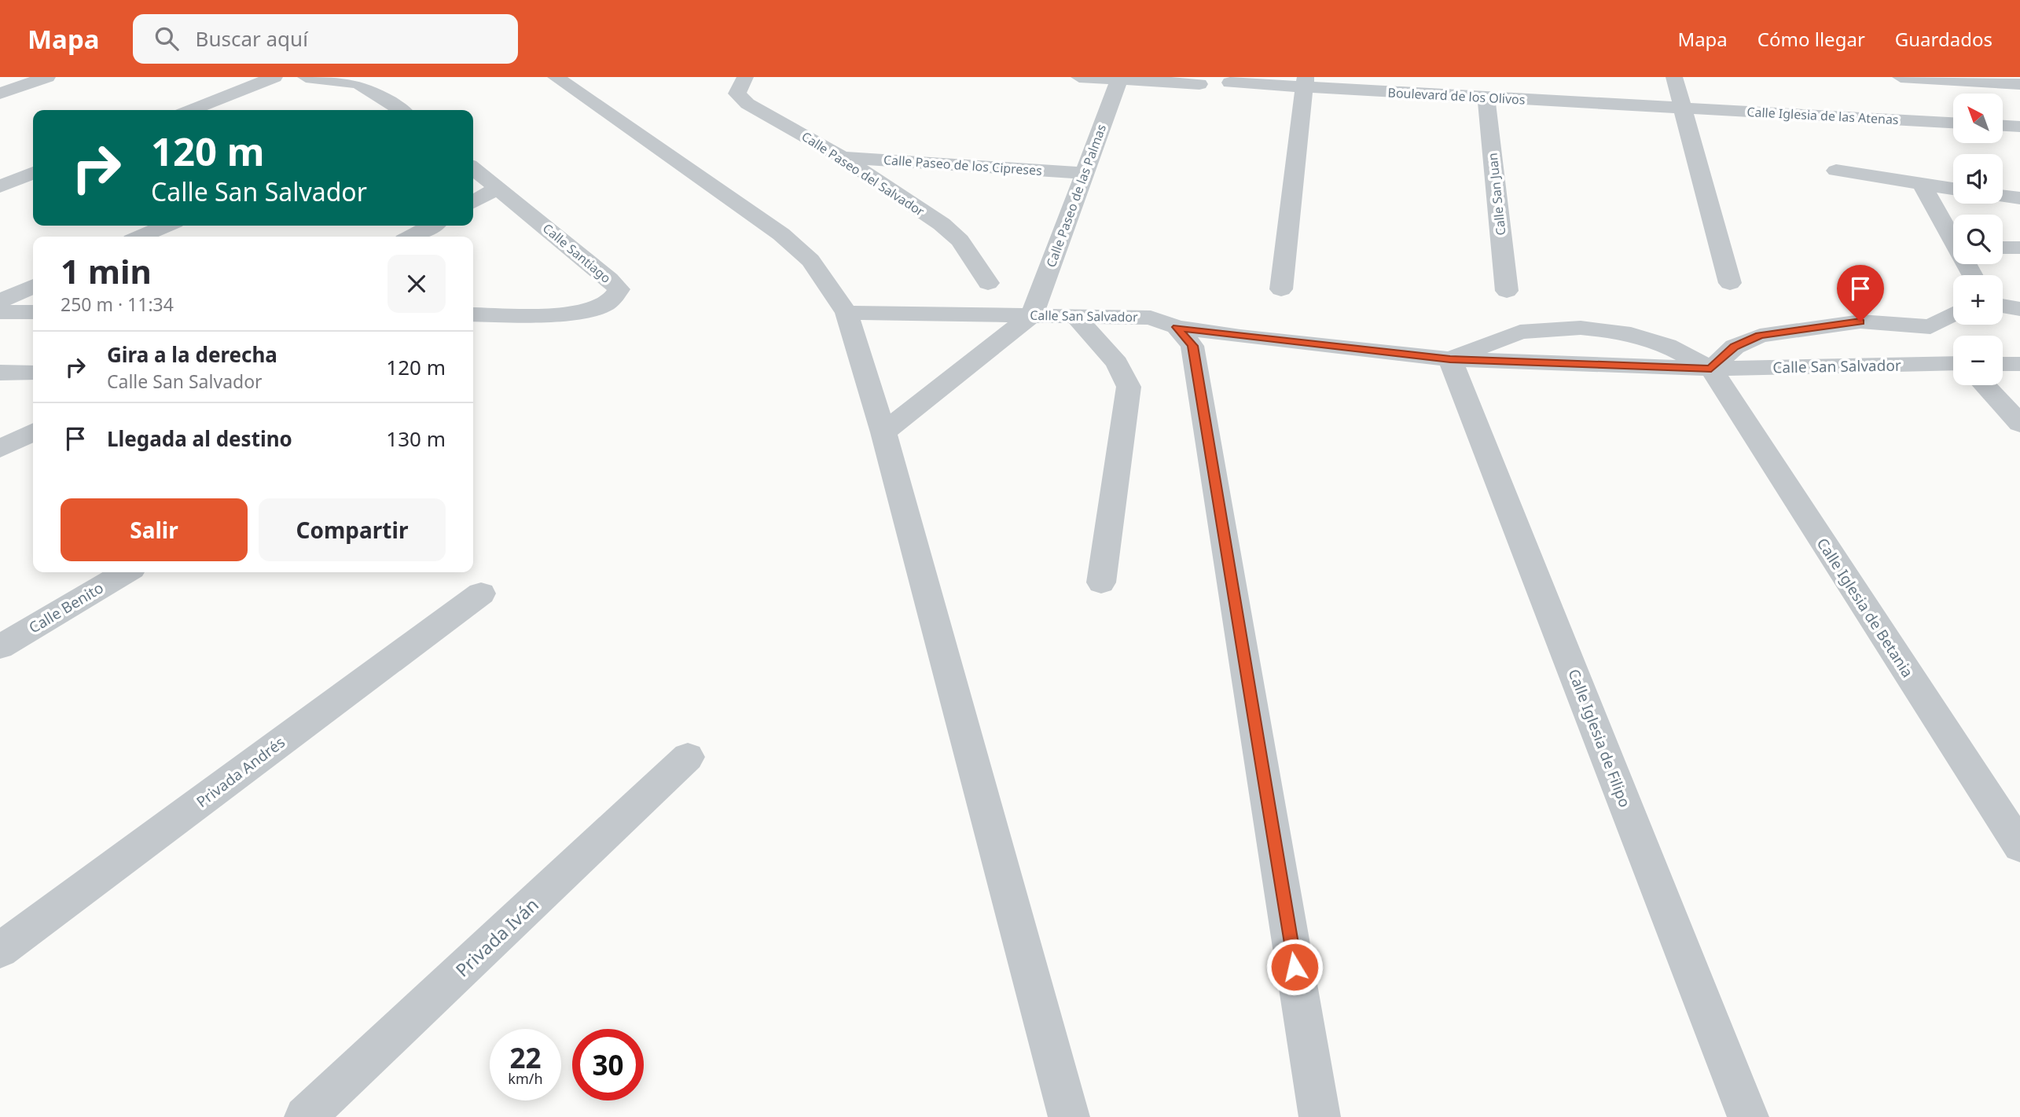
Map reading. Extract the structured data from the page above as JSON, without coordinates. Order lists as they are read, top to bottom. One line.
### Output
{"streets":{"street":["Boulevard de los Olivos","Calle Iglesia de las Atenas","Calle Paseo de los Cipreses","Calle Paseo del Salvador","Calle San Juan","Calle Paseo de las Palmas","Calle Santiago","Calle San Salvador","Calle Benito","Calle Iglesia de Betania","Calle Iglesia de Filipo","Privada Andrés","Privada Iván"]},"crossings":[["Boulevard de los Olivos","Calle Iglesia de las Atenas"],["Boulevard de los Olivos","Calle San Juan"],["Calle Paseo de los Cipreses","Calle Paseo del Salvador"],["Calle Paseo de los Cipreses","Calle Paseo de las Palmas"],["Calle Paseo de las Palmas","Calle San Salvador"],["Calle San Salvador","Calle Iglesia de Betania"],["Calle San Salvador","Calle Iglesia de Filipo"]],"north":"top left","page":{"header":"Mapa","search":"Buscar aquí","nav":["Mapa","Cómo llegar","Guardados"],"map_buttons":["+","−"],"turn":["120 m","Calle San Salvador"],"heading":["1 min","250 m · 11:34"],"list":[{"name":"Gira a la derecha","note":"Calle San Salvador","value":"120 m"},{"name":"Llegada al destino","value":"130 m"}],"buttons":["Salir","Compartir"],"speed":"22 km/h","limit":"30"}}
